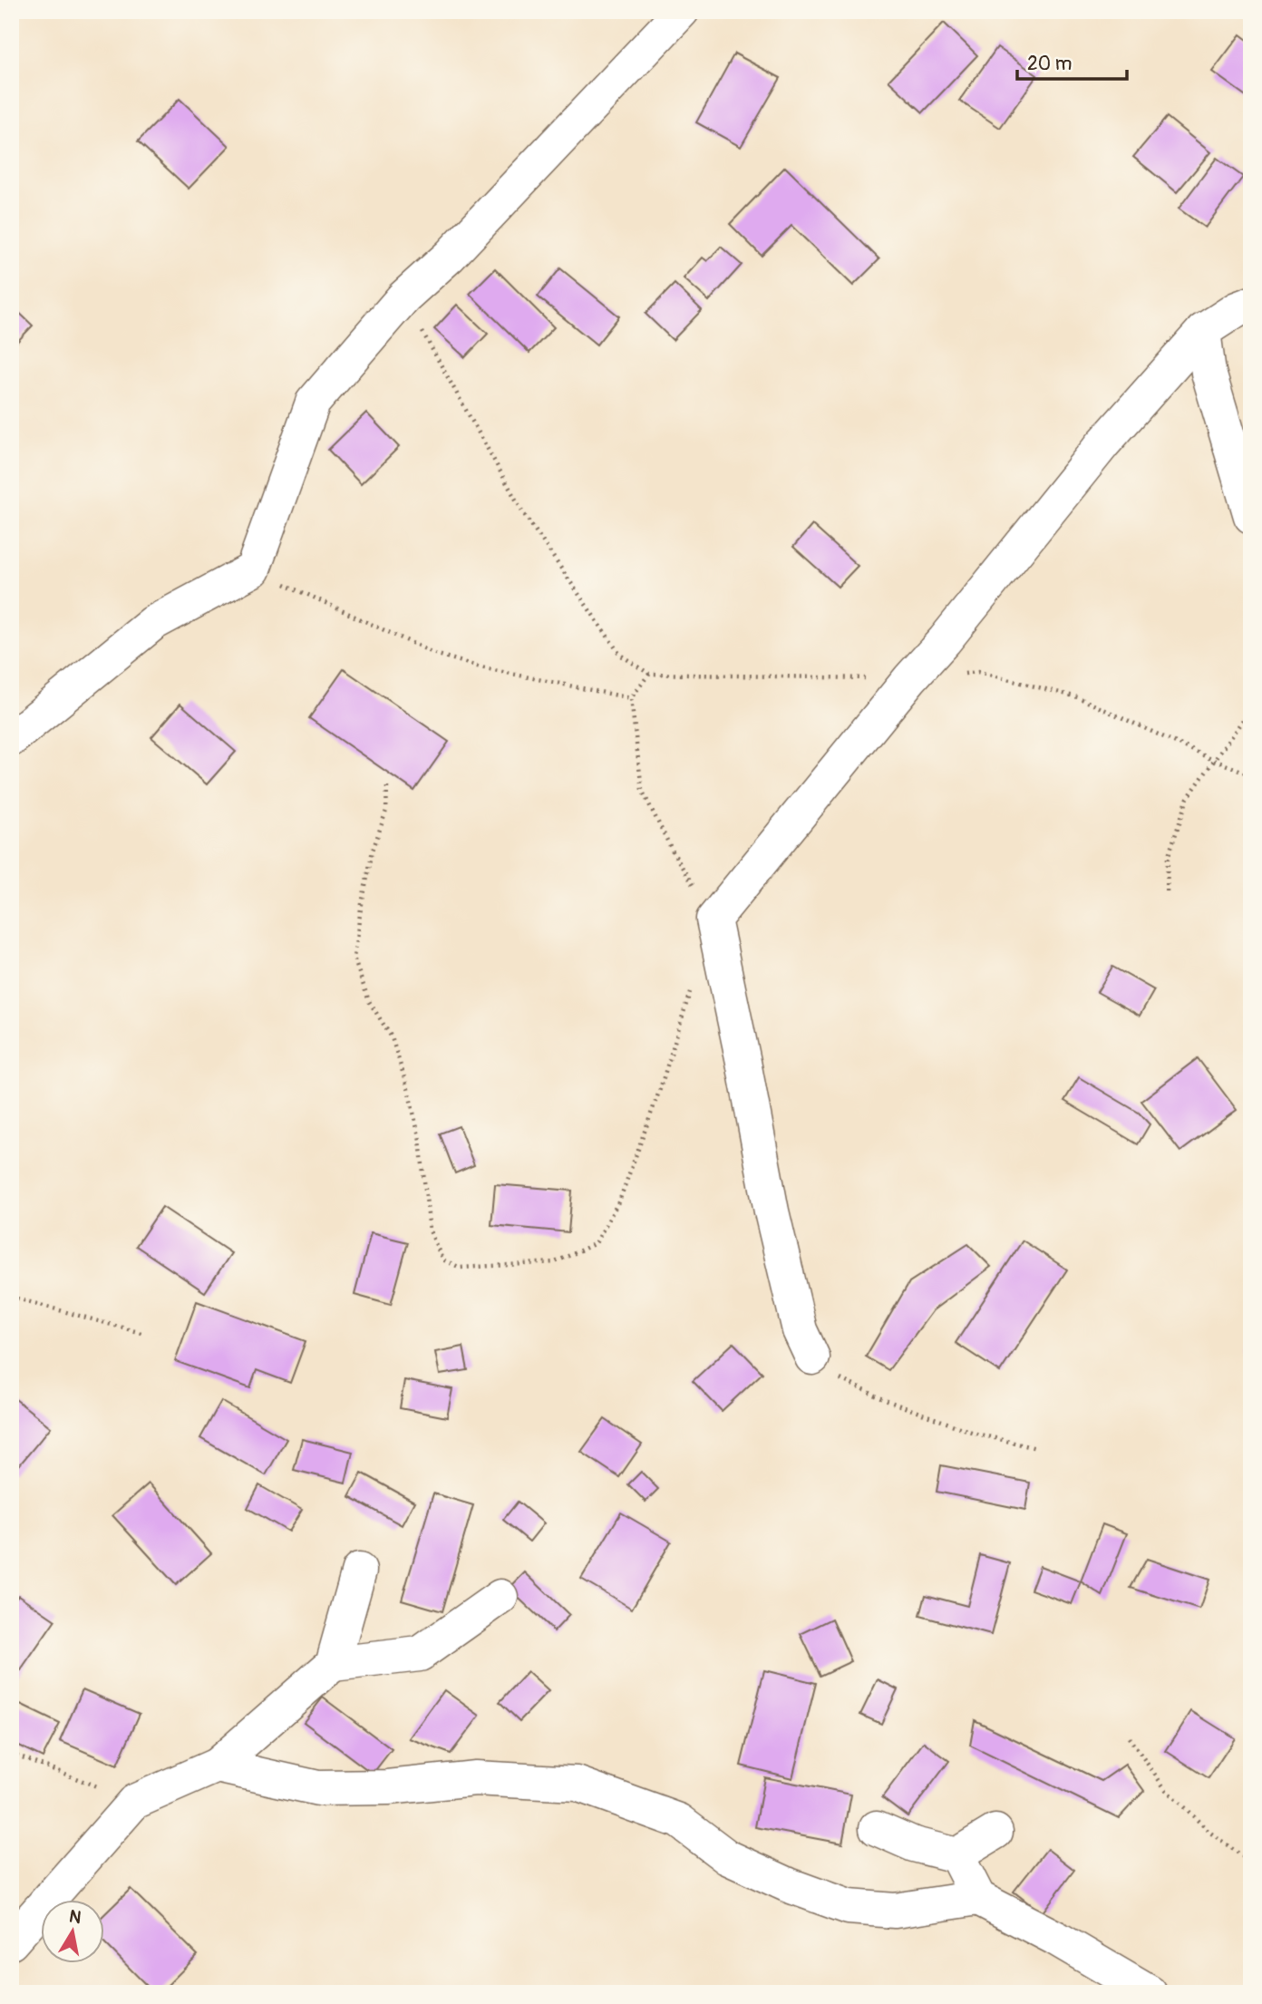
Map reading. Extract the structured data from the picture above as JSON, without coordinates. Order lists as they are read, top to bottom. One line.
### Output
{"scale_bar":"20 m","north":"top"}
